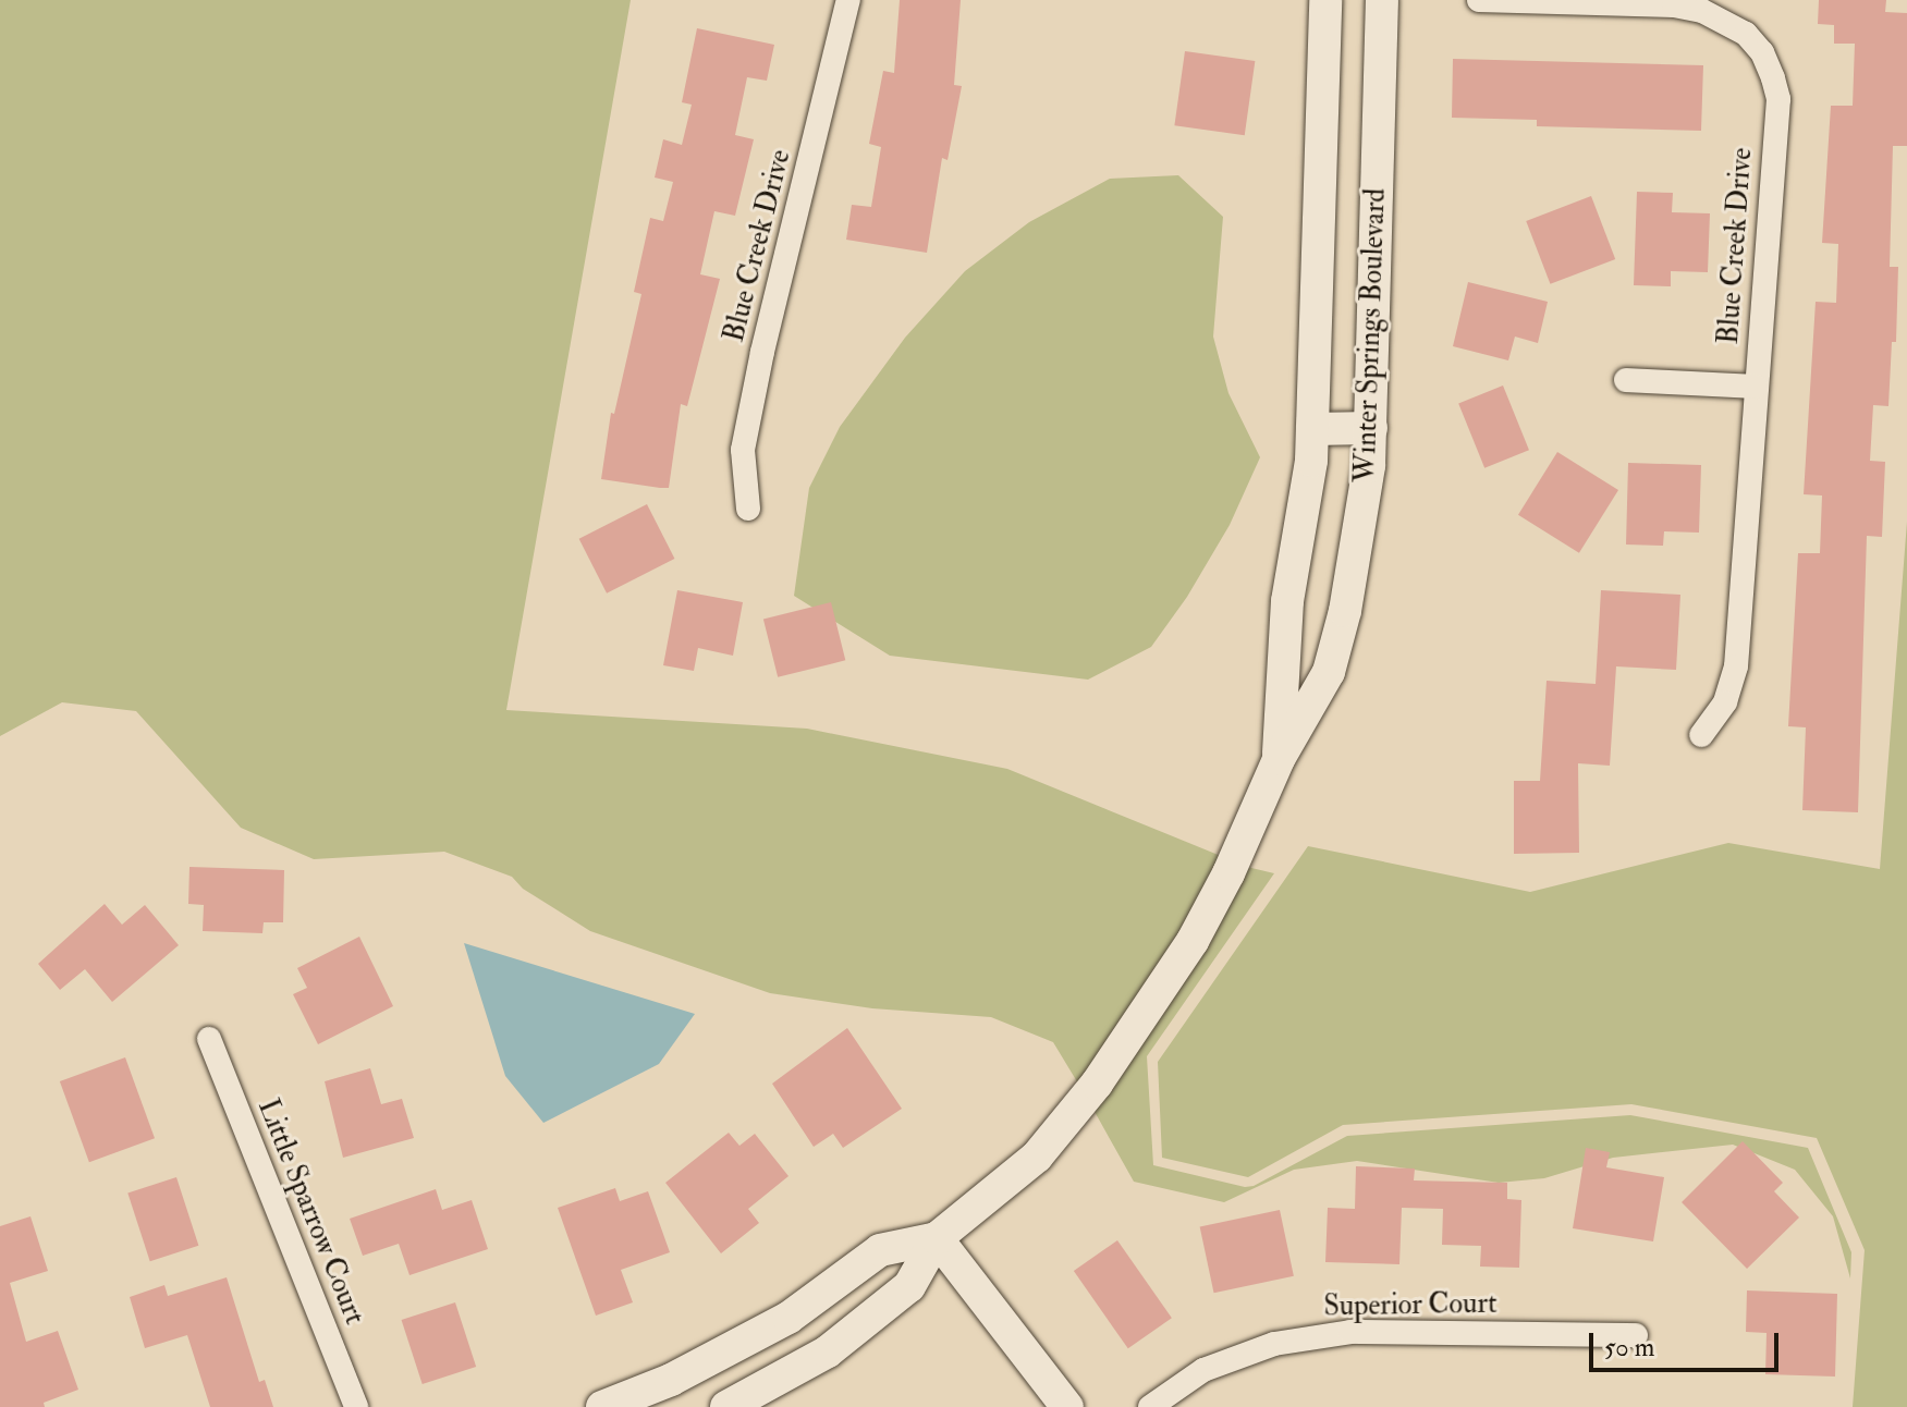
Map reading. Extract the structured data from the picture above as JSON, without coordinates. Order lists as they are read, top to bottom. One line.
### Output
{"streets":{"street":["Blue Creek Drive","Winter Springs Boulevard","Little Sparrow Court","Superior Court"]},"scale_bar":"50 m"}
